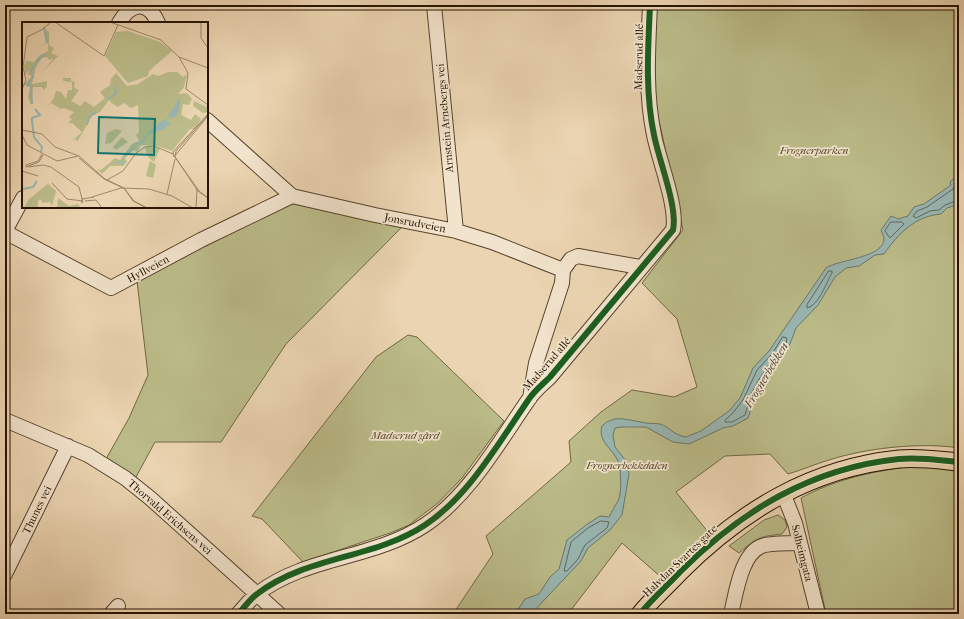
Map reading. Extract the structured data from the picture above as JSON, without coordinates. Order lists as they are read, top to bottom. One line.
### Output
{"streets":{"main road":["Halvdan Svartes gate"],"street":["Madserud allé","Arnstein Arnebergs vei","Jonsrudveien","Hyllveien","Thunes vei","Thorvald Erichsens vei","Solheimgata"]},"crossings":[["Madserud allé","Thorvald Erichsens vei"],["Arnstein Arnebergs vei","Jonsrudveien"],["Jonsrudveien","Hyllveien"],["Thunes vei","Thorvald Erichsens vei"],["Solheimgata","Halvdan Svartes gate"]],"water":["Frognerbekken"],"parks":["Frognerparken","Madserud gård","Frognerbekkdalen"]}
